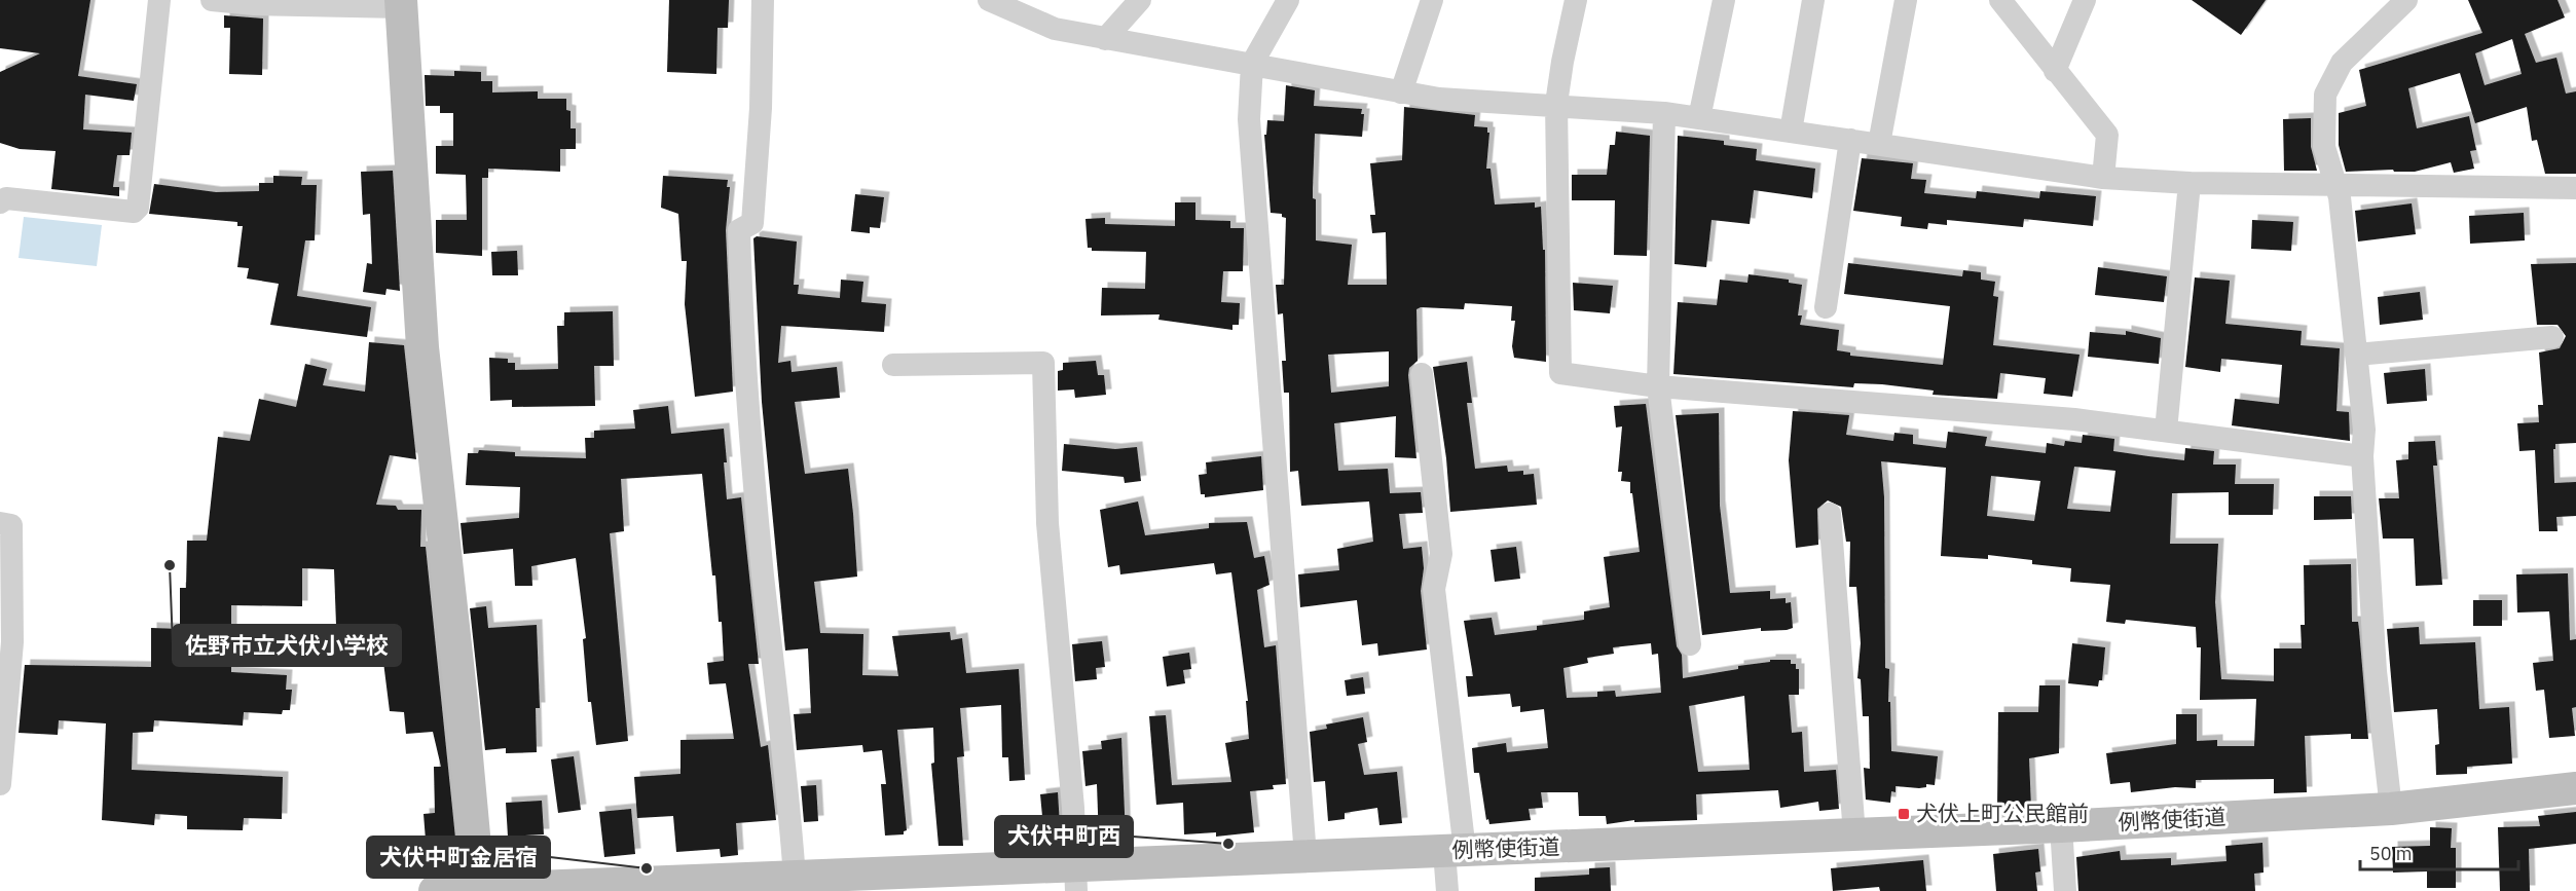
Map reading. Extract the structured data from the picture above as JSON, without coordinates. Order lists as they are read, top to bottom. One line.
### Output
{"streets":{"main road":["例幣使街道"]},"places":{"other":["佐野市立犬伏小学校","犬伏中町西","犬伏中町金居宿"],"transit":["犬伏上町公民館前"]},"scale_bar":"50 m"}
